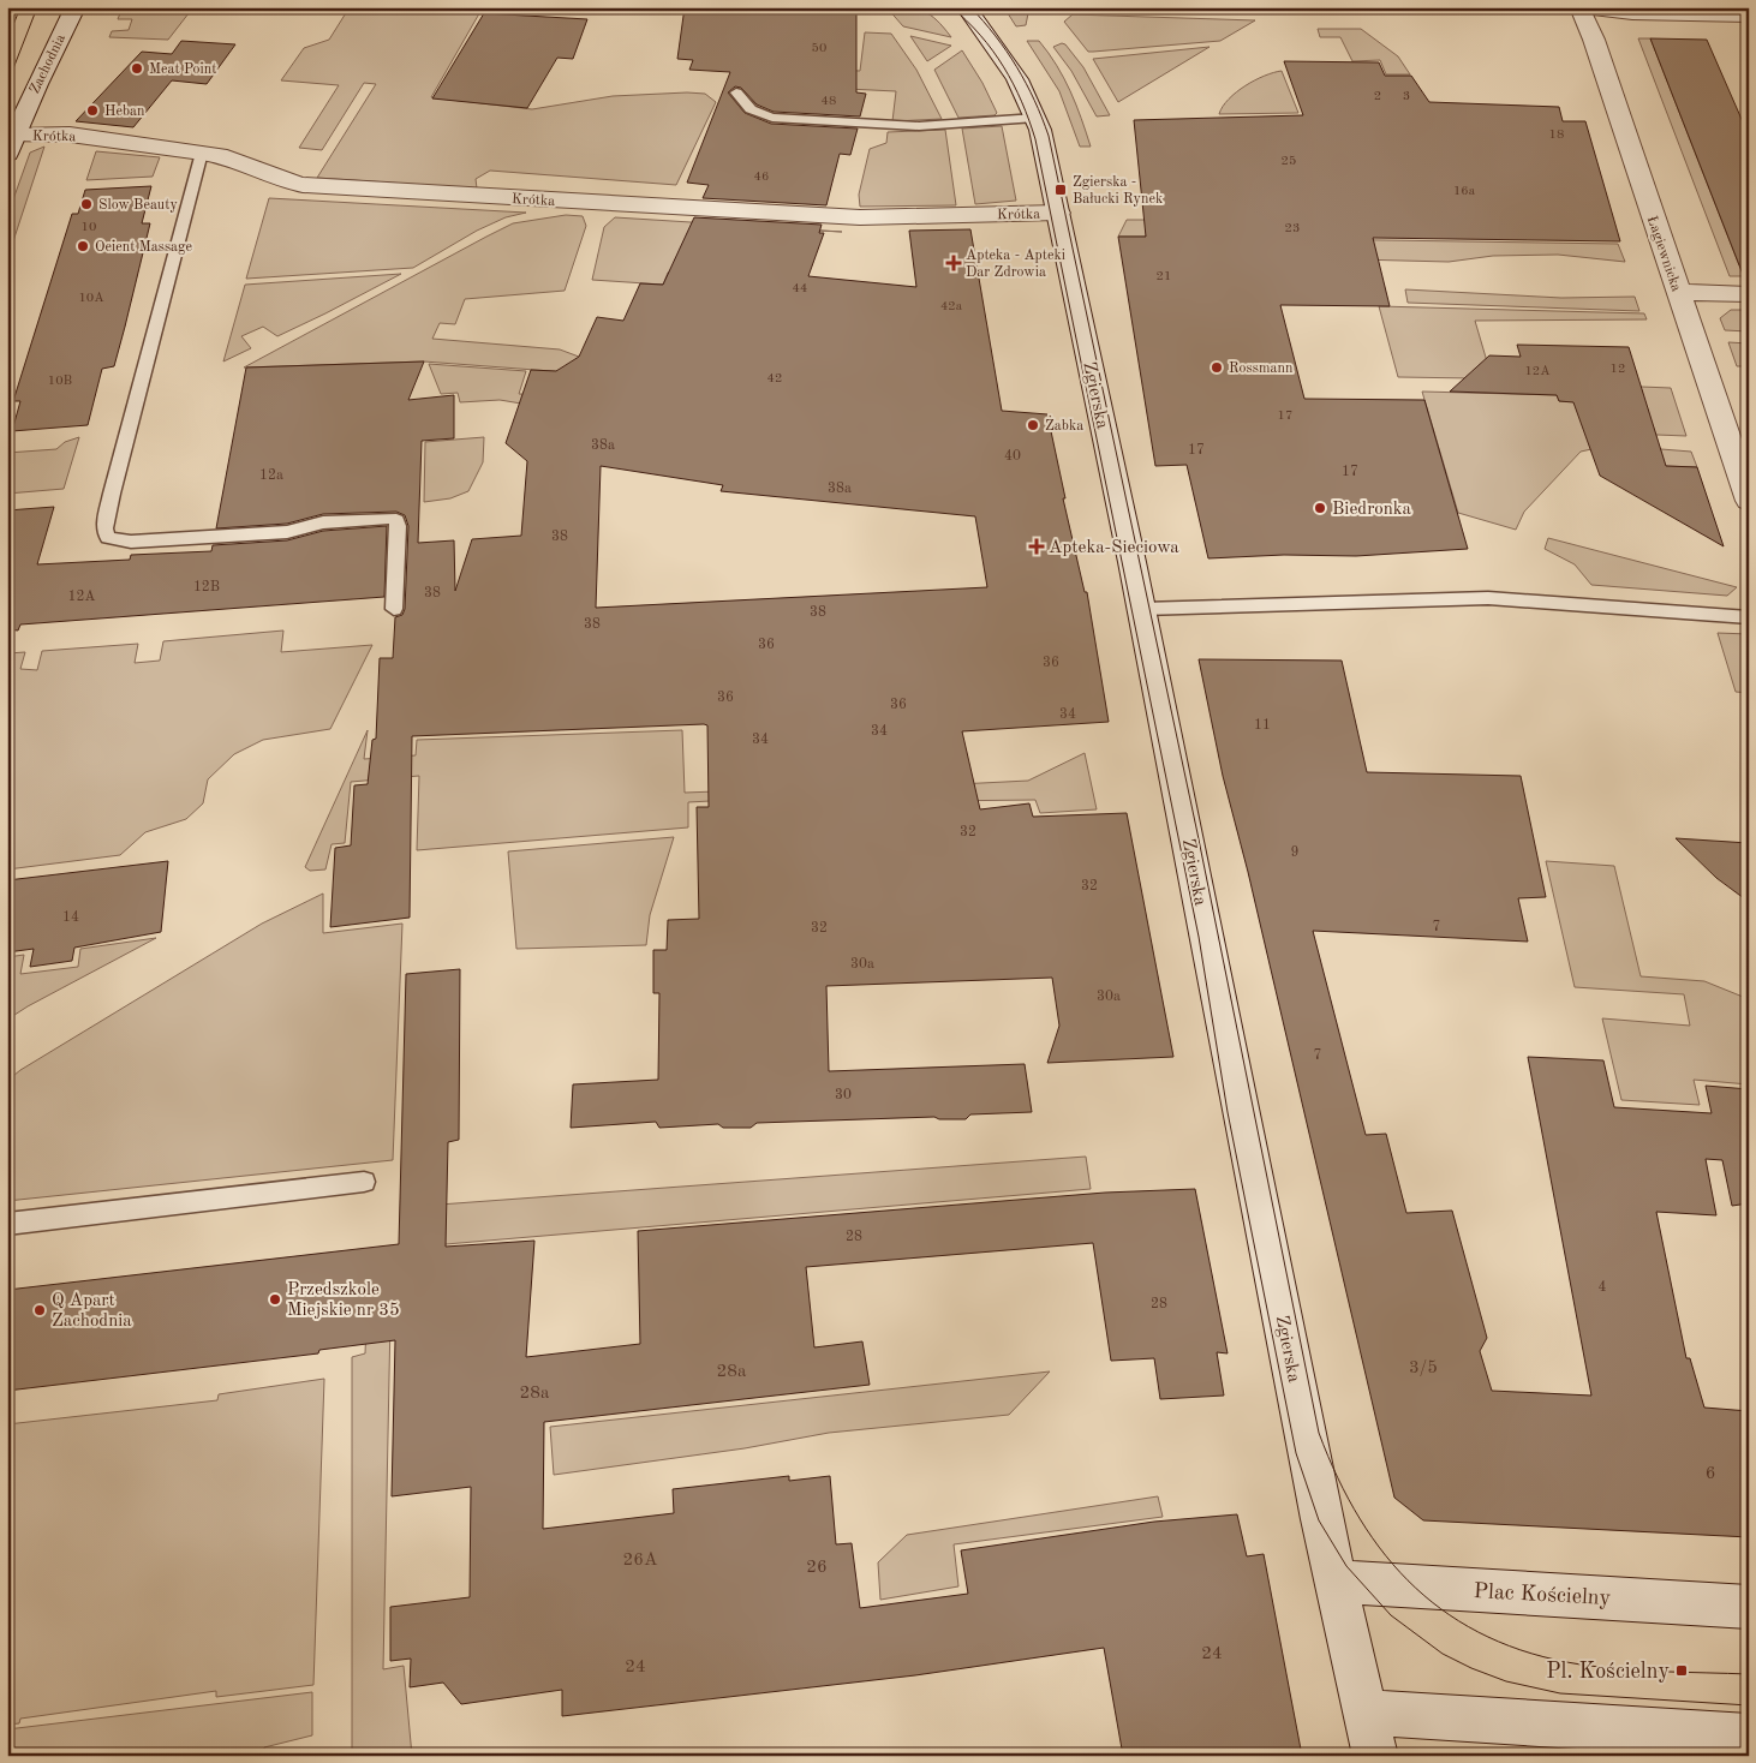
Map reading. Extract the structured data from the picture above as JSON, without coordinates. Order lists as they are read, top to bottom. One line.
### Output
{"streets":{"street":["Zachodnia","Krótka","Łagiewnicka","Zgierska","Plac Kościelny"]},"crossings":[["Zachodnia","Krótka"],["Krótka","Zgierska"],["Zgierska","Plac Kościelny"]],"places":{"other":["Meat Point","Heban","Slow Beauty","Oeient Massage","Rossmann","Żabka","Biedronka","Przedszkole Miejskie nr 35","Q Apart Zachodnia"],"transit":["Zgierska - Bałucki Rynek","Pl. Kościelny"],"health":["Apteka - Apteki Dar Zdrowia","Apteka-Sieciowa"]},"house_numbers":["50","2","3","48","18","25","46","16a","10","23","21","44","10A","42a","12","12A","42","10B","17","38a","17","40","17","12a","38a","38","12B","38","12A","38","38","36","36","36","36","34","11","34","34","32","9","32","14","7","32","30a","30a","7","30","28","4","28","3/5","28a","28a","6","26A","26","24","24"]}
